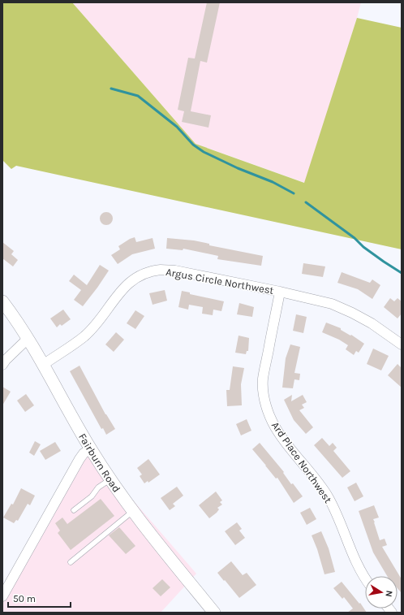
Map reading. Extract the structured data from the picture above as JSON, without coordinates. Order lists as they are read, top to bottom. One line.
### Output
{"streets":{"street":["Argus Circle Northwest","Fairburn Road","Ard Place Northwest"]},"crossings":[["Argus Circle Northwest","Fairburn Road"],["Argus Circle Northwest","Ard Place Northwest"]],"scale_bar":"50 m","north":"right"}
